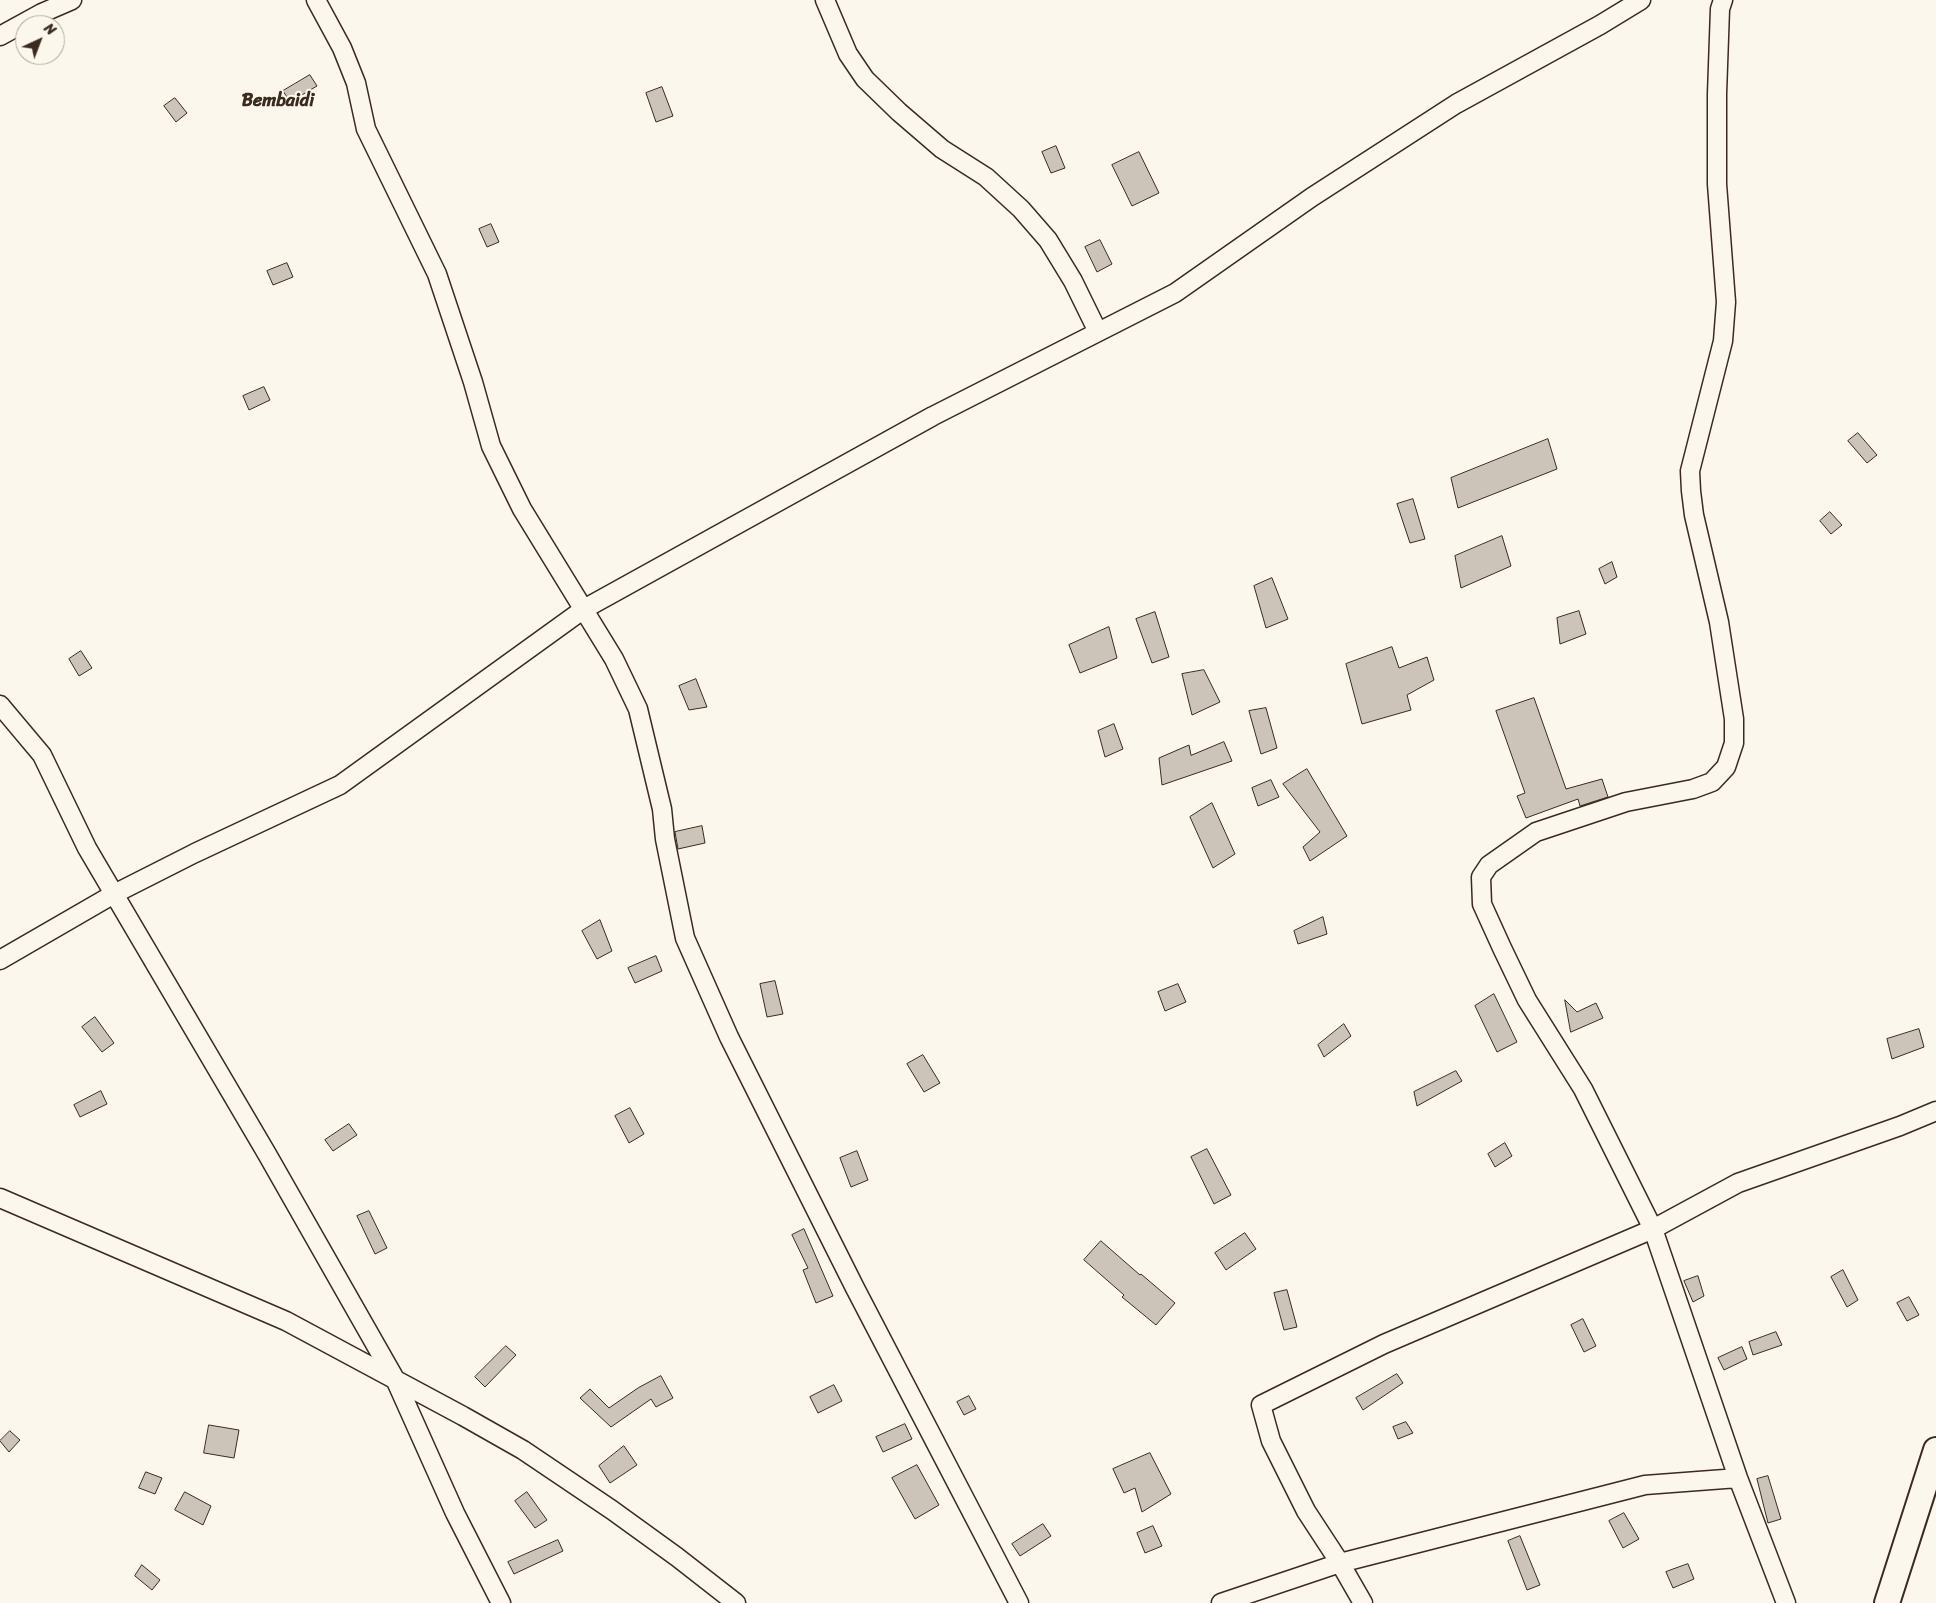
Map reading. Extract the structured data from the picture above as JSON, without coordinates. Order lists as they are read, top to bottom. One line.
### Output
{"districts":["Bembaidi"],"north":"top right"}
